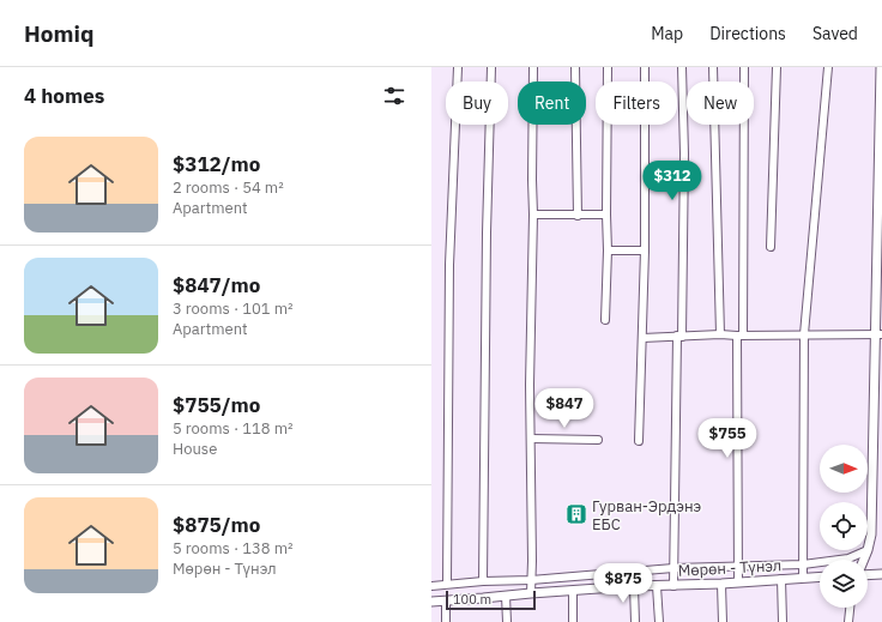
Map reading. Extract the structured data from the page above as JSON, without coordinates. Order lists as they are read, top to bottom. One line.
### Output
{"streets":{"street":["Мөрөн - Түнэл"]},"places":{"building":["Гурван-Эрдэнэ ЕБС"]},"scale_bar":"100 m","north":"right","page":{"header":"Homiq","nav":["Map","Directions","Saved"],"heading":"4 homes","chip":["Buy","Rent","Filters","New"],"list":[{"name":"$312/mo","note":"2 rooms · 54 m² · Apartment"},{"name":"$847/mo","note":"3 rooms · 101 m² · Apartment"},{"name":"$755/mo","note":"5 rooms · 118 m² · House"},{"name":"$875/mo","note":"5 rooms · 138 m² · Мөрөн - Түнэл"}],"price":["$312","$847","$755","$875"],"scale":"100 m"}}
